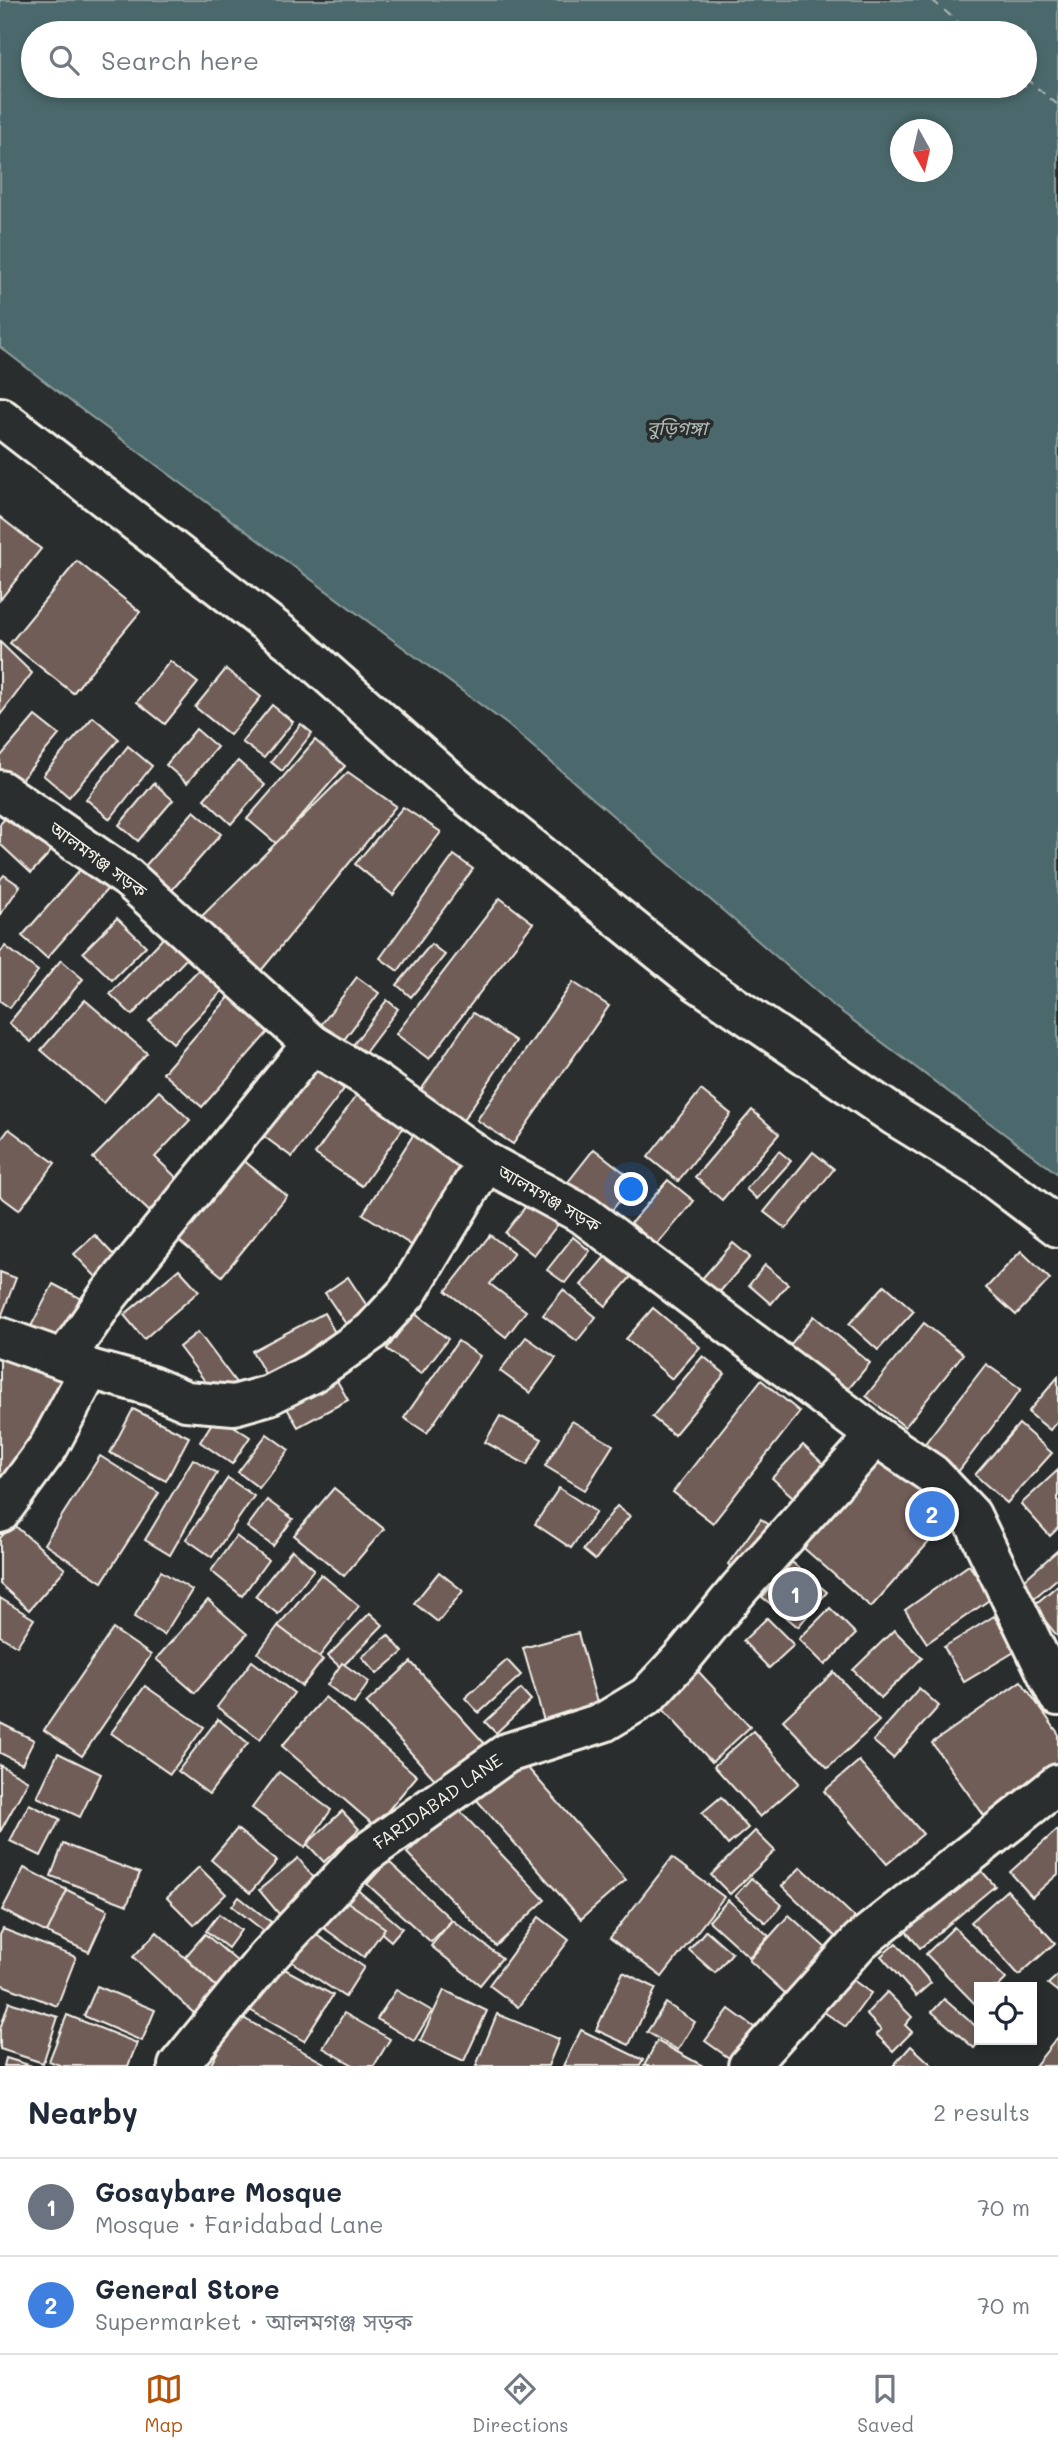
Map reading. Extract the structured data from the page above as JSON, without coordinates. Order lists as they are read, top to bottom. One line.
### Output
{"streets":{"street":["আলমগঞ্জ সড়ক","FARIDABAD LANE"]},"crossings":[["আলমগঞ্জ সড়ক","FARIDABAD LANE"]],"water":["বুড়িগঙ্গা"],"north":"bottom","page":{"search":"Search here","pins":["2","1"],"heading":["Nearby","2 results"],"list":[{"mark":"1","name":"Gosaybare Mosque","note":"Mosque · Faridabad Lane","value":"70 m"},{"mark":"2","name":"General Store","note":"Supermarket · আলমগঞ্জ সড়ক","value":"70 m"}],"nav":["Map","Directions","Saved"]}}
